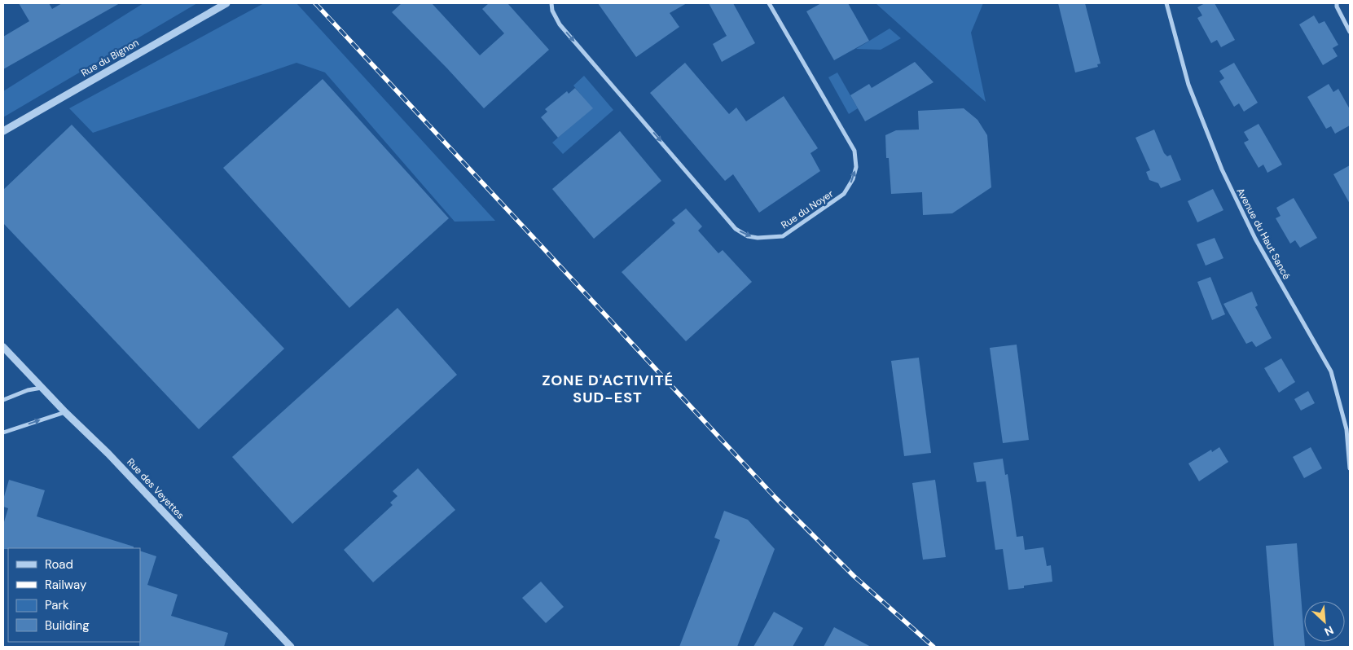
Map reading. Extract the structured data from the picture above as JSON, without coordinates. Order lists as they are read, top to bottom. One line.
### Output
{"streets":{"street":["Rue du Bignon","Rue du Noyer","Avenue du Haut Sancé","Rue des Veyettes"]},"districts":["ZONE D'ACTIVITÉ SUD-EST"],"legend":["Road","Railway","Park","Building"],"north":"bottom right"}
